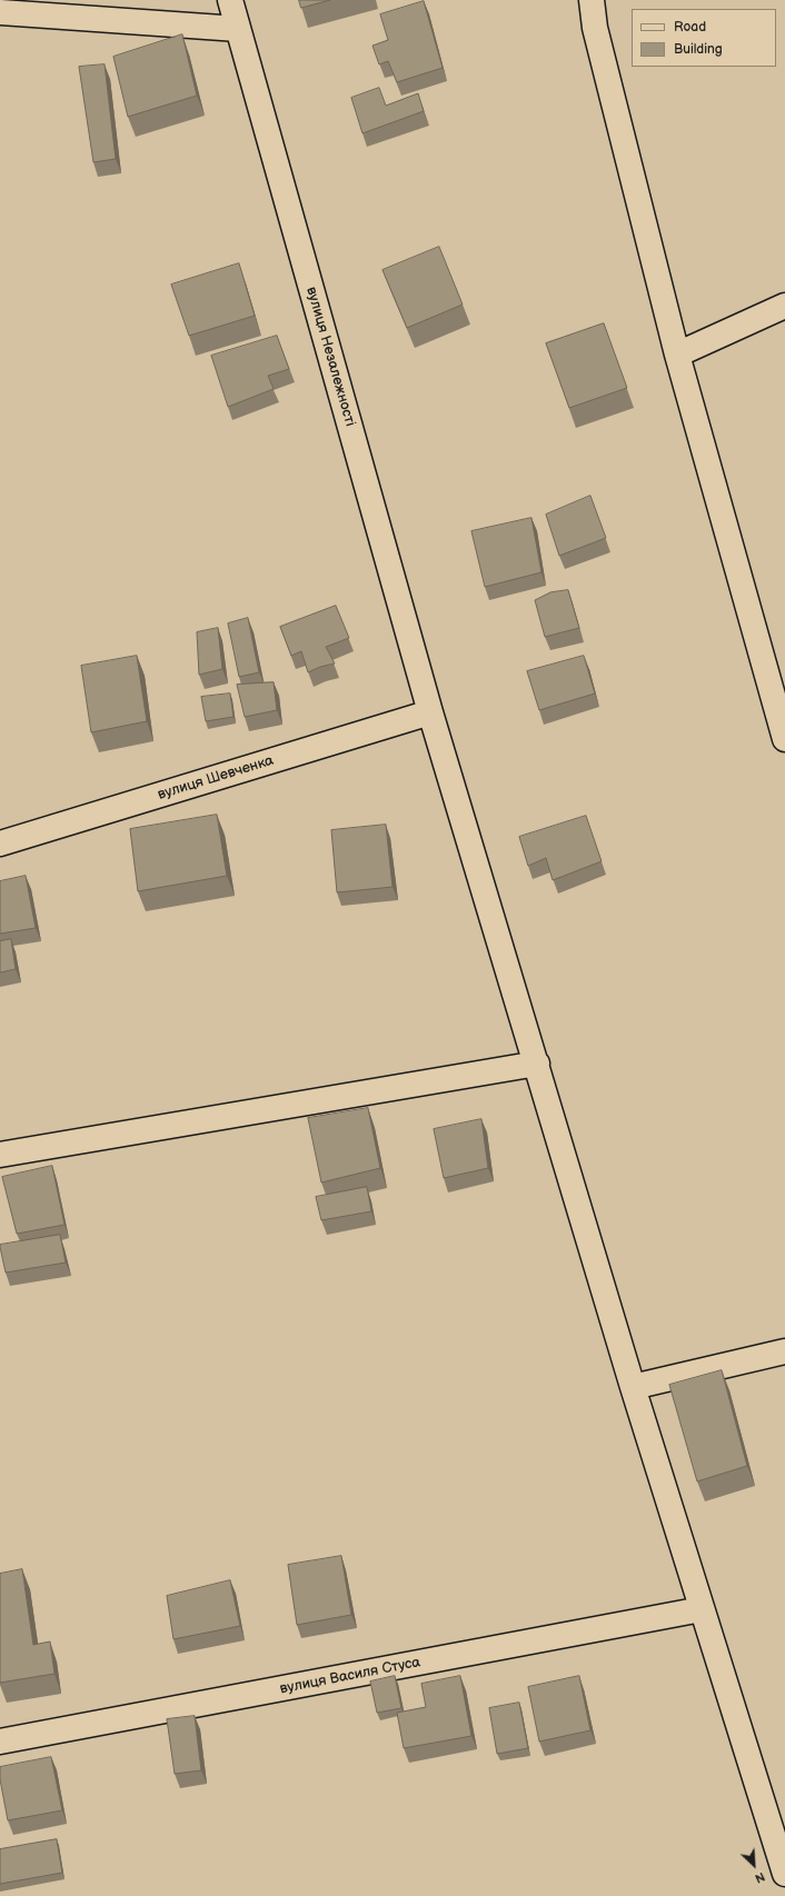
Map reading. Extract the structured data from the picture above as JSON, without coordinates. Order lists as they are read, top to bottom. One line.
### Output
{"streets":{"street":["вулиця Незалежності","вулиця Шевченка","вулиця Василя Стуса"]},"crossings":[["вулиця Незалежності","вулиця Шевченка"],["вулиця Незалежності","вулиця Василя Стуса"]],"legend":["Road","Building"],"north":"bottom right"}
